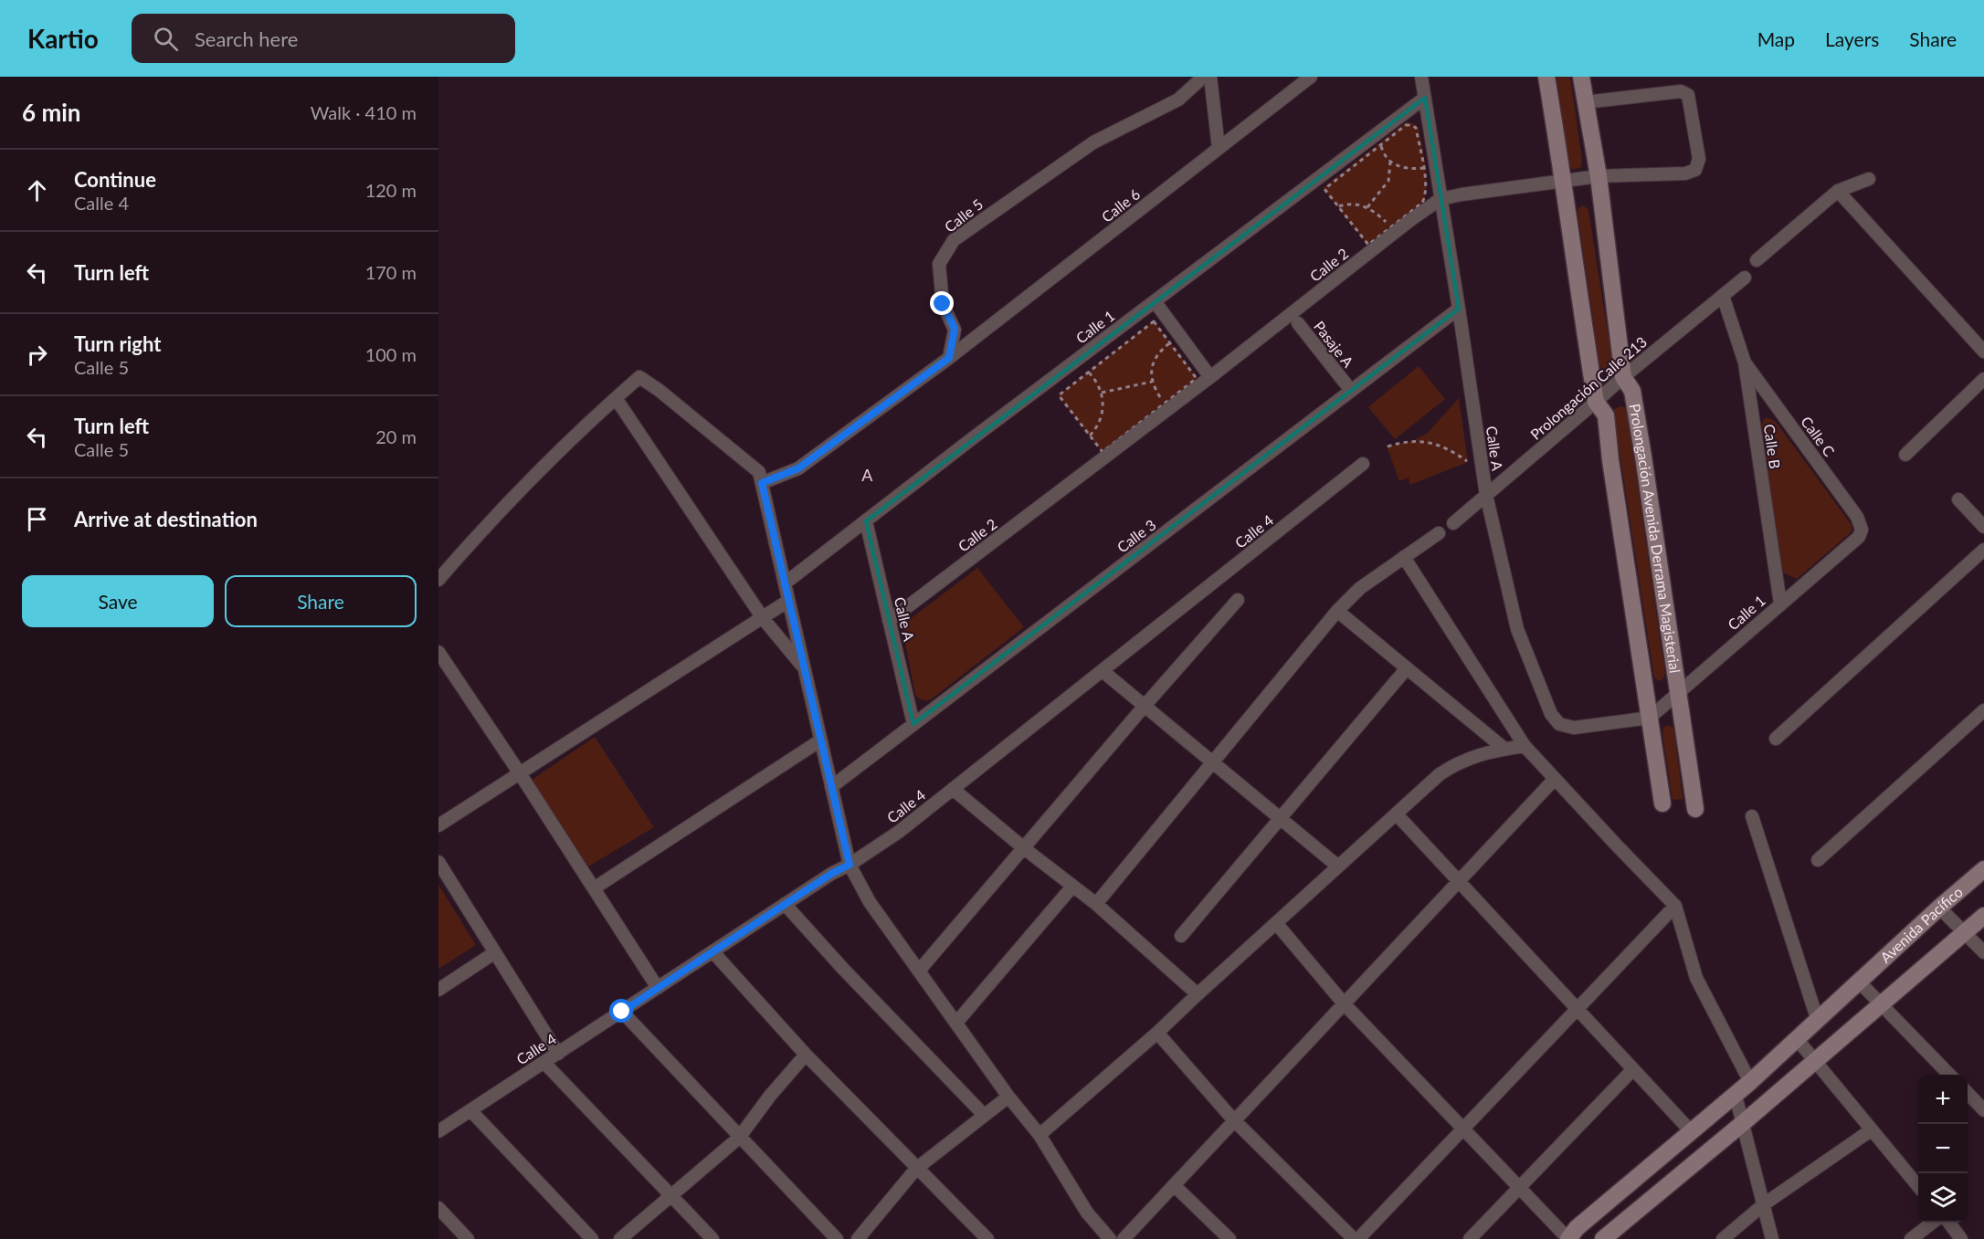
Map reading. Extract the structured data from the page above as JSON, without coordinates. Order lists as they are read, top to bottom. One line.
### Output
{"streets":{"street":["Calle 6","Calle 5","Calle 2","Calle 1","Pasaje A","Prolongación Calle 213","Calle C","Calle B","Calle A","Calle 4","Calle 3","Prolongación Avenida Derrama Magisterial","Avenida Pacífico"]},"crossings":[["Calle 6","Calle 5"],["Calle 2","Calle A"],["Calle 2","Prolongación Avenida Derrama Magisterial"],["Calle 1","Calle C"],["Calle 1","Calle B"],["Calle 1","Calle A"],["Calle 1","Prolongación Avenida Derrama Magisterial"],["Prolongación Calle 213","Calle B"],["Prolongación Calle 213","Calle A"],["Prolongación Calle 213","Prolongación Avenida Derrama Magisterial"],["Calle C","Calle B"],["Calle A","Calle 3"],["Calle A","Prolongación Avenida Derrama Magisterial"]],"districts":["A"],"page":{"header":"Kartio","search":"Search here","nav":["Map","Layers","Share"],"heading":["6 min","Walk · 410 m"],"list":[["Continue","Calle 4","120 m"],["Turn left","170 m"],["Turn right","Calle 5","100 m"],["Turn left","Calle 5","20 m"],"Arrive at destination"],"buttons":["Save","Share"],"map_buttons":["+","−"]}}
